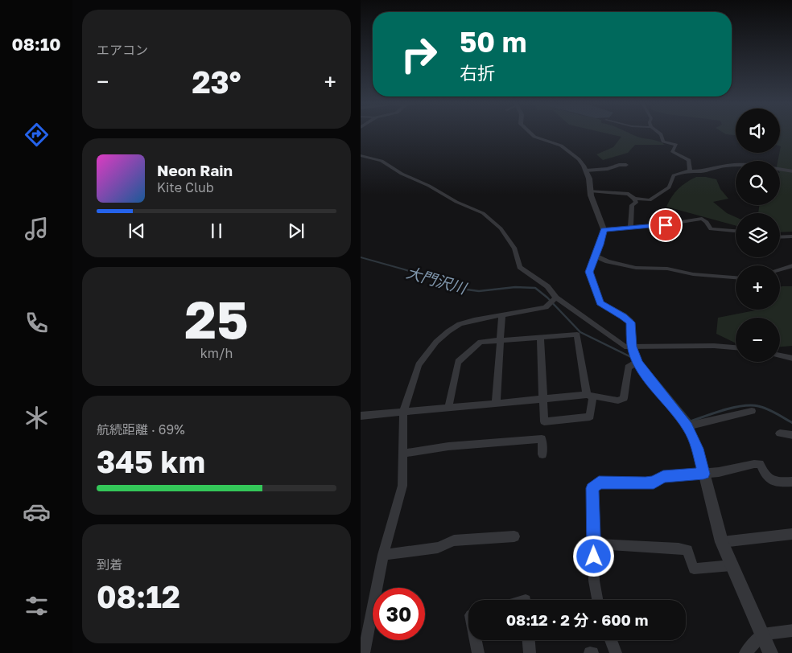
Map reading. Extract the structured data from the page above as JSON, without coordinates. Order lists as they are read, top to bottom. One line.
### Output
{"water":["大門沢川"],"page":{"tabs":"08:10","tile":["エアコン",["25","km/h"],["航続距離 · 69%","345 km"],["到着","08:12"]],"turn":["50 m","右折"],"heat":["−","23°","+"],"map_buttons":["+","−"],"song":["Neon Rain","Kite Club"],"limit":"30","trip":"08:12 · 2 分 · 600 m"}}
